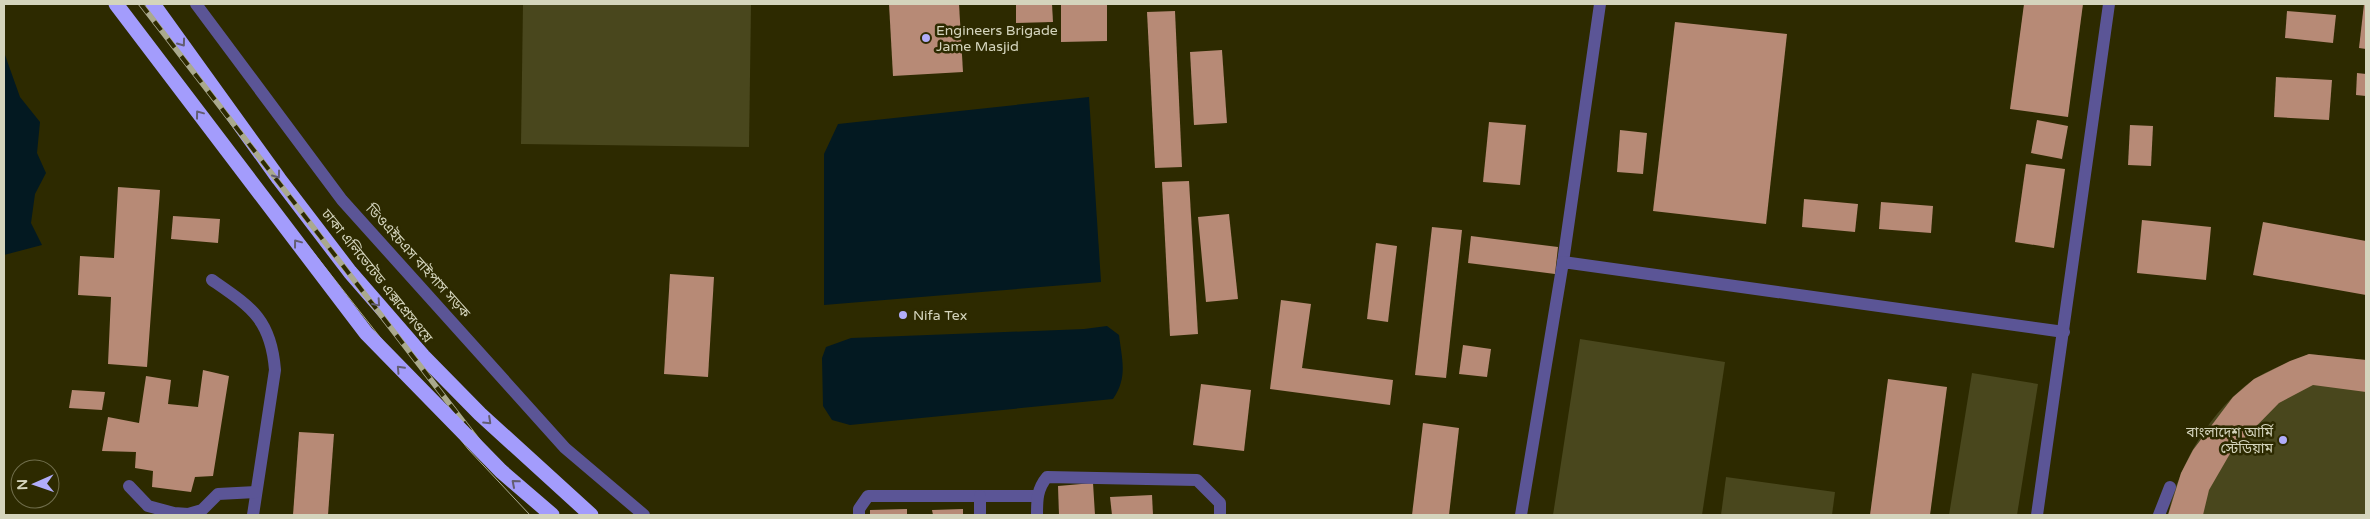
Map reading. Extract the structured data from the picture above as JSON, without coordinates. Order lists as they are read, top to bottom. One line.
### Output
{"streets":{"highway":["ঢাকা এলিভেটেড এক্সপ্রেসওয়ে"],"street":["ডিওএইচএস বাইপাস সড়ক"]},"places":["Engineers Brigade Jame Masjid","Nifa Tex","বাংলাদেশ আর্মি স্টেডিয়াম"],"north":"left"}
